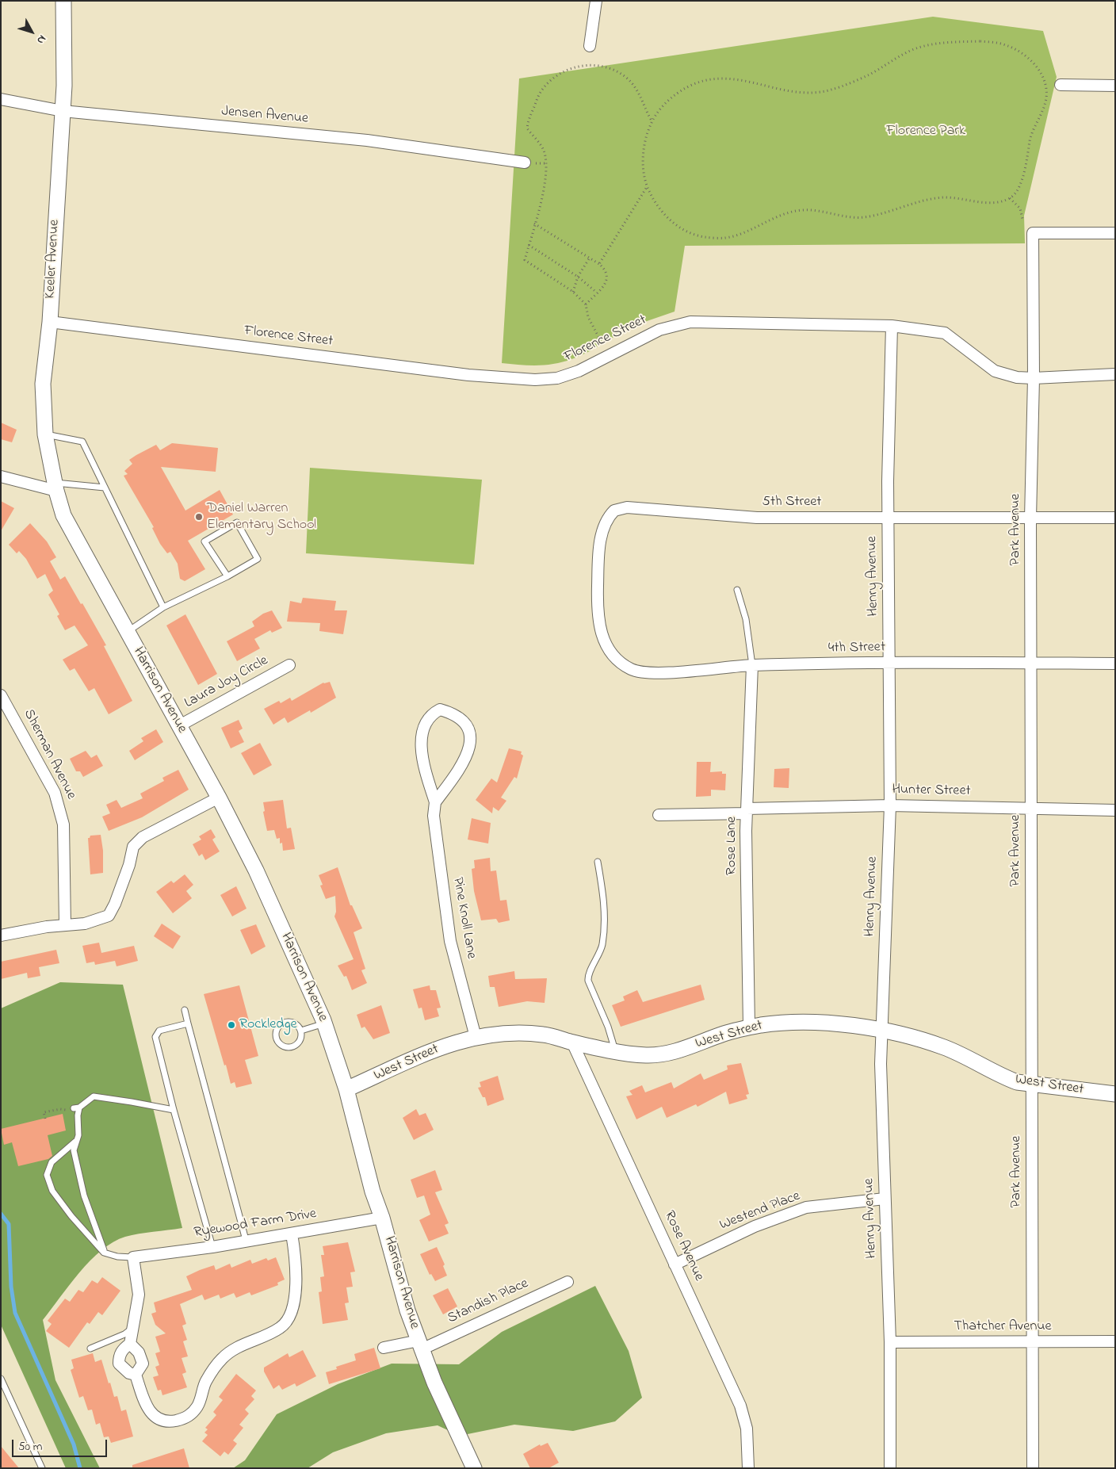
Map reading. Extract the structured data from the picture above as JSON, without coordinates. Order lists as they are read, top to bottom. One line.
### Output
{"streets":{"main road":["Keeler Avenue","Harrison Avenue","West Street"],"street":["Jensen Avenue","Florence Street","5th Street","Park Avenue","Henry Avenue","4th Street","Laura Joy Circle","Sherman Avenue","Hunter Street","Rose Lane","Pine Knoll Lane","Westend Place","Ryewood Farm Drive","Rose Avenue","Standish Place","Thatcher Avenue"]},"crossings":[["Jensen Avenue","Keeler Avenue"],["Keeler Avenue","Florence Street"],["Keeler Avenue","Harrison Avenue"],["Florence Street","Park Avenue"],["Florence Street","Henry Avenue"],["5th Street","Park Avenue"],["5th Street","Henry Avenue"],["5th Street","4th Street"],["Park Avenue","4th Street"],["Park Avenue","Hunter Street"],["Park Avenue","West Street"],["Park Avenue","Thatcher Avenue"],["Henry Avenue","4th Street"],["Henry Avenue","Hunter Street"],["Henry Avenue","West Street"],["Henry Avenue","Westend Place"],["Henry Avenue","Thatcher Avenue"],["4th Street","Rose Lane"],["Laura Joy Circle","Harrison Avenue"],["Harrison Avenue","West Street"],["Harrison Avenue","Ryewood Farm Drive"],["Harrison Avenue","Standish Place"],["Hunter Street","Rose Lane"],["Rose Lane","West Street"],["Pine Knoll Lane","West Street"],["West Street","Rose Avenue"],["Westend Place","Rose Avenue"]],"parks":["Florence Park"],"places":["Daniel Warren Elementary School","Rockledge"],"scale_bar":"50 m","north":"bottom right"}
